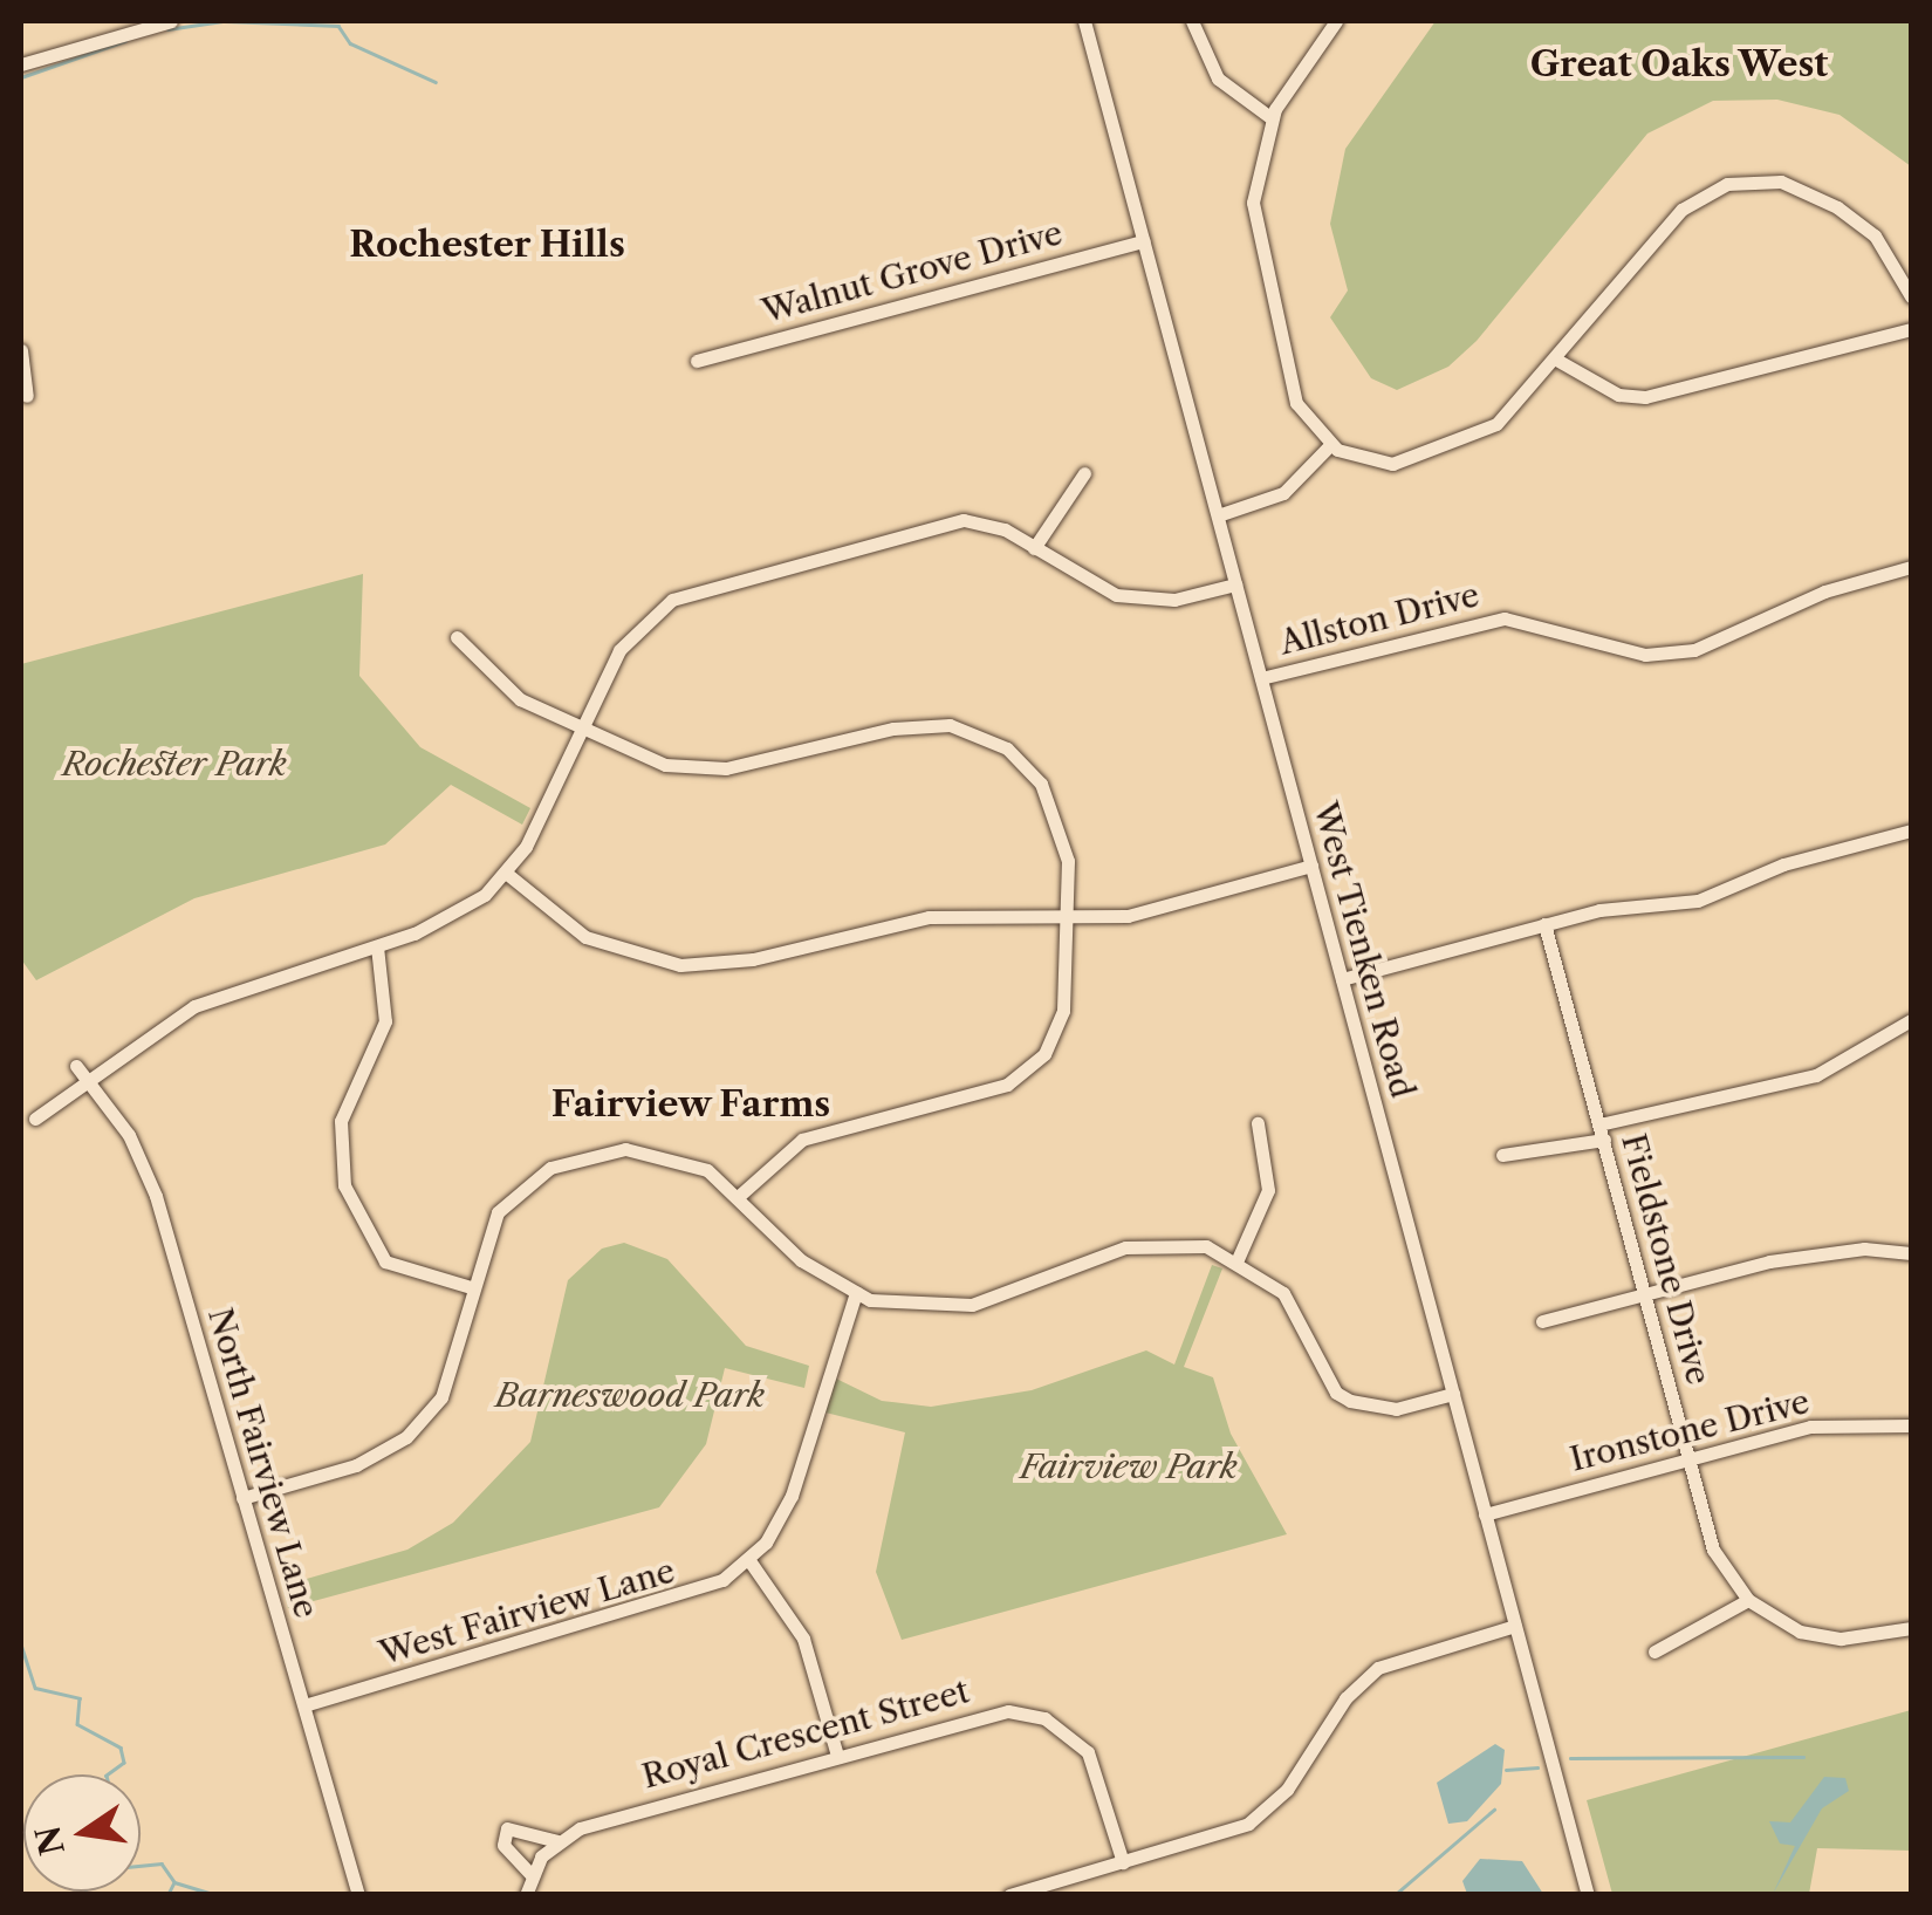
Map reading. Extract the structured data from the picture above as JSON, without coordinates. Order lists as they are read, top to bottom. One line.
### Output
{"streets":{"street":["Walnut Grove Drive","Allston Drive","West Tienken Road","Fieldstone Drive","Ironstone Drive","North Fairview Lane","West Fairview Lane","Royal Crescent Street"]},"crossings":[["Walnut Grove Drive","West Tienken Road"],["Allston Drive","West Tienken Road"],["West Tienken Road","Ironstone Drive"],["Fieldstone Drive","Ironstone Drive"],["North Fairview Lane","West Fairview Lane"]],"districts":["Great Oaks West","Rochester Hills","Fairview Farms"],"parks":["Rochester Park","Barneswood Park","Fairview Park"],"north":"left"}
